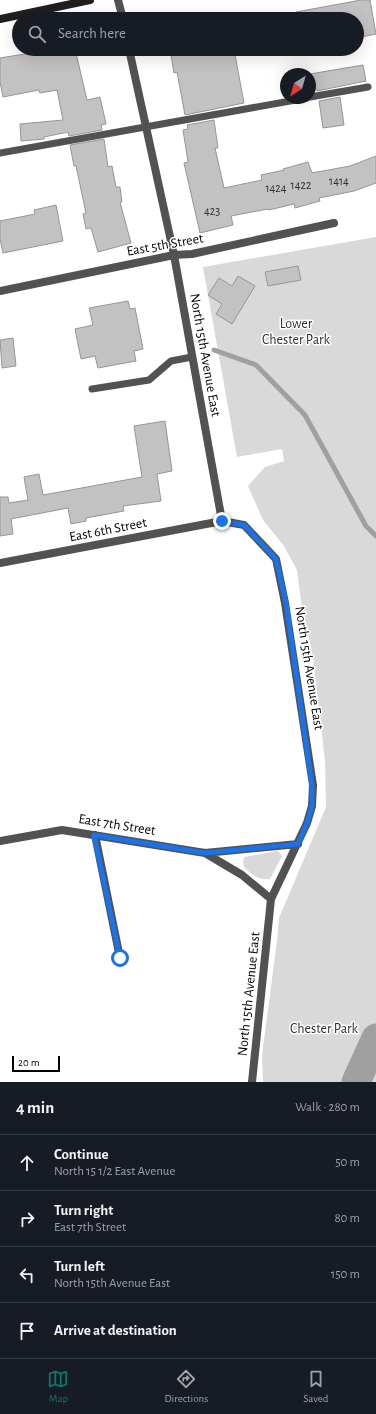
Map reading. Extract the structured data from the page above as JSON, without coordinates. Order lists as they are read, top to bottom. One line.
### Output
{"streets":{"street":["East 5th Street","North 15th Avenue East","East 6th Street","East 7th Street"]},"crossings":[["East 5th Street","North 15th Avenue East"],["North 15th Avenue East","East 6th Street"],["North 15th Avenue East","East 7th Street"]],"parks":["Lower Chester Park","Chester Park"],"house_numbers":["1414","1422","1424","423"],"scale_bar":"20 m","north":"bottom left","page":{"search":"Search here","scale":"20 m","heading":["4 min","Walk · 280 m"],"list":[["Continue","North 15 1/2 East Avenue","50 m"],["Turn right","East 7th Street","80 m"],["Turn left","North 15th Avenue East","150 m"],"Arrive at destination"],"nav":["Map","Directions","Saved"]}}
